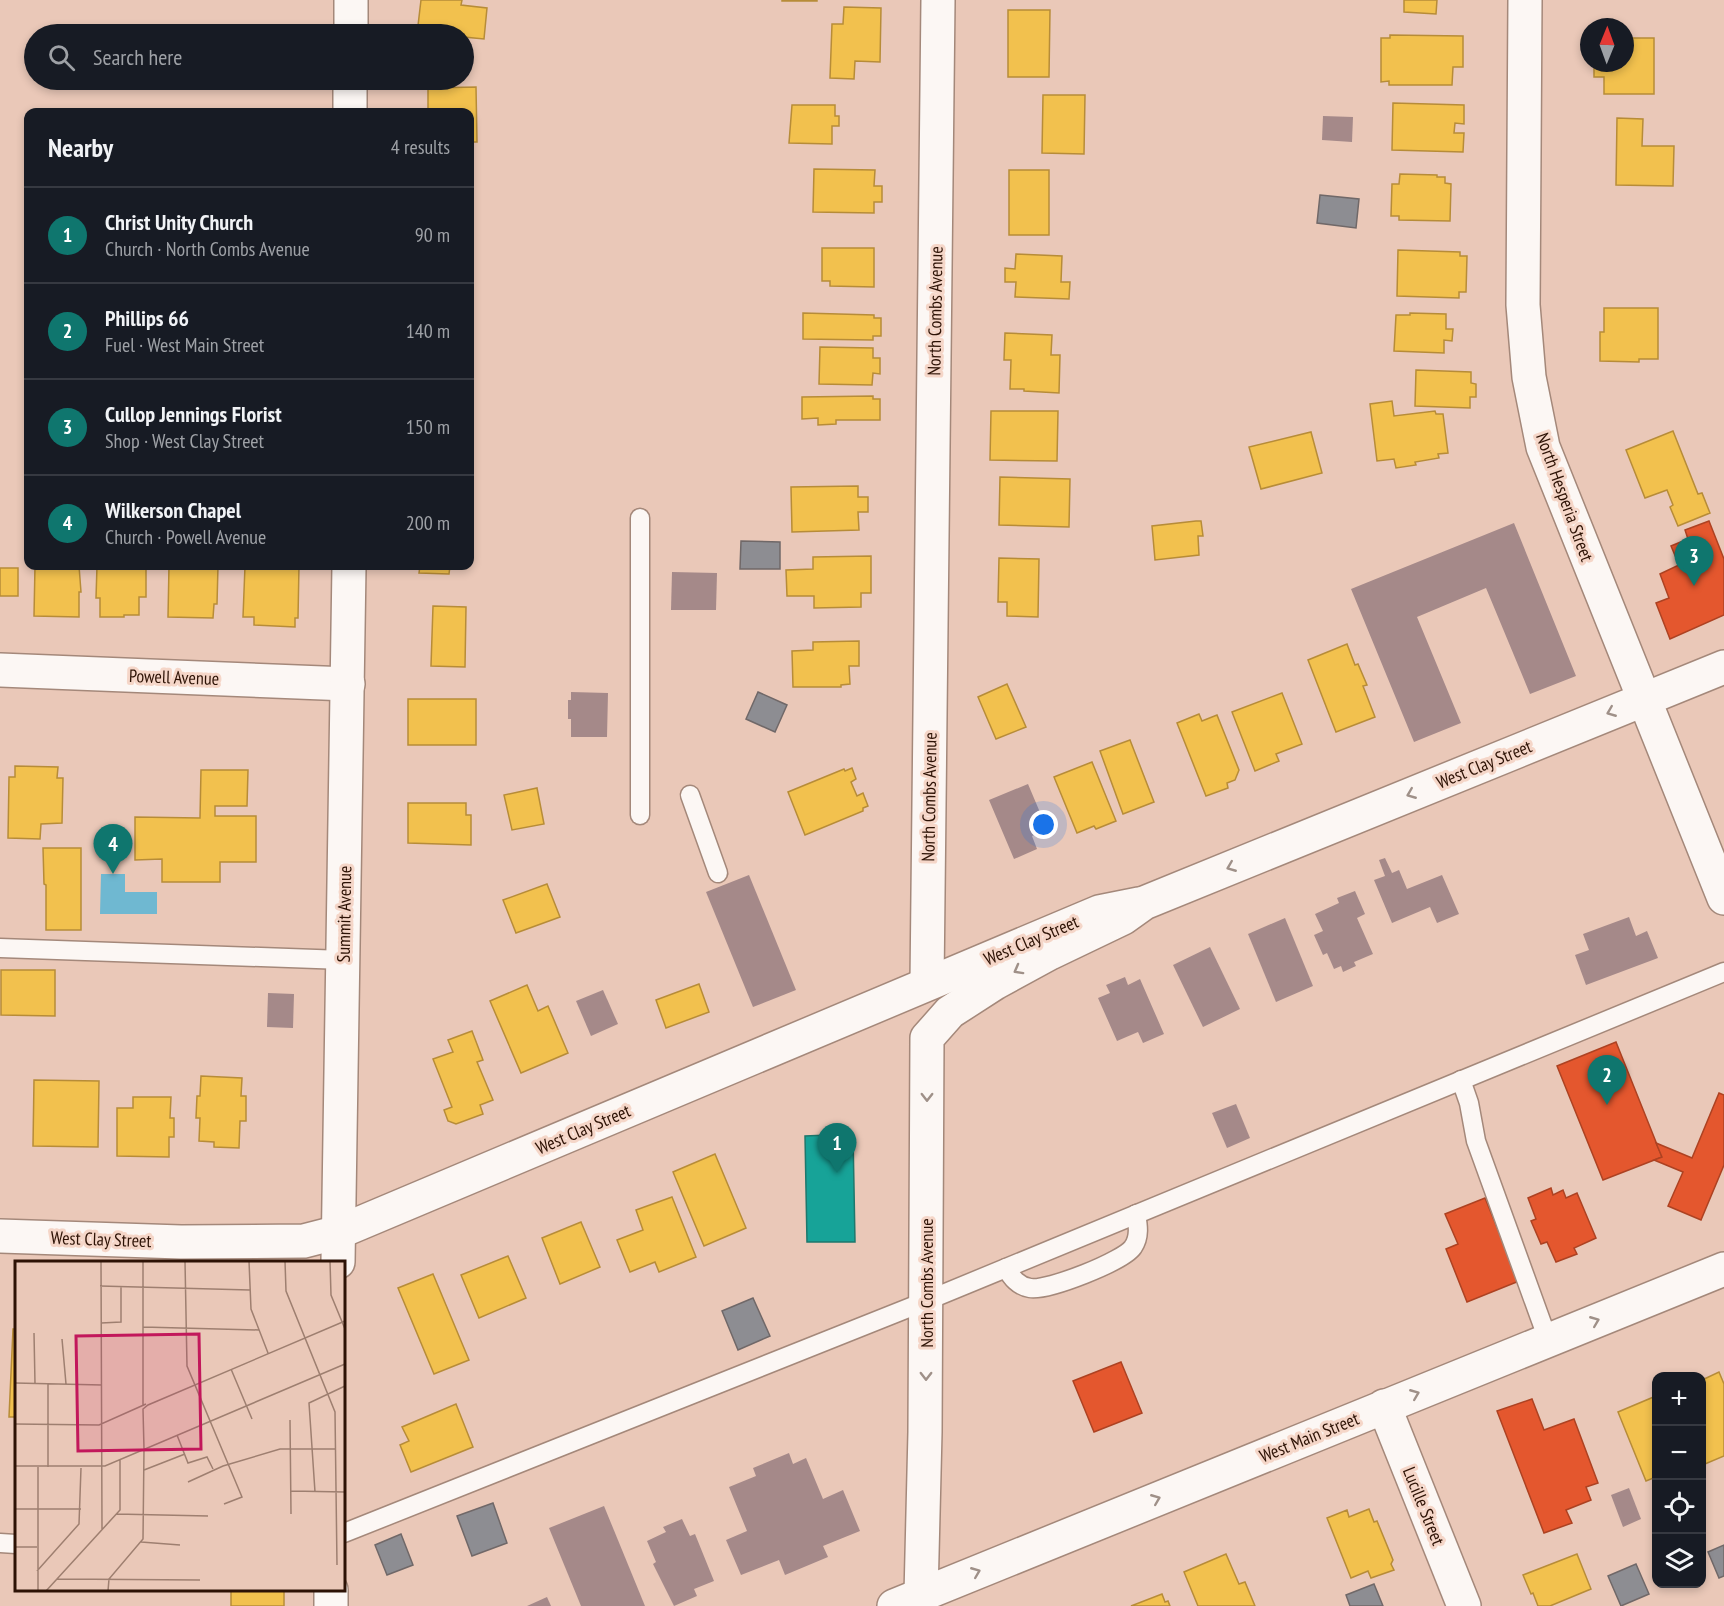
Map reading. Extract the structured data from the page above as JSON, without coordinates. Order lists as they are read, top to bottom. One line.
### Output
{"streets":{"street":["North Combs Avenue","North Hesperia Street","Powell Avenue","West Clay Street","Summit Avenue","West Main Street","Lucille Street"]},"crossings":[["North Combs Avenue","West Clay Street"],["North Combs Avenue","West Main Street"],["North Hesperia Street","West Clay Street"],["Powell Avenue","Summit Avenue"],["West Clay Street","Summit Avenue"],["West Main Street","Lucille Street"]],"one_way":["North Combs Avenue","West Main Street"],"north":"top","page":{"search":"Search here","heading":["Nearby","4 results"],"list":[{"mark":"1","name":"Christ Unity Church","note":"Church · North Combs Avenue","value":"90 m"},{"mark":"2","name":"Phillips 66","note":"Fuel · West Main Street","value":"140 m"},{"mark":"3","name":"Cullop Jennings Florist","note":"Shop · West Clay Street","value":"150 m"},{"mark":"4","name":"Wilkerson Chapel","note":"Church · Powell Avenue","value":"200 m"}],"pins":["3","4","2","1"],"map_buttons":["+","−"]}}
